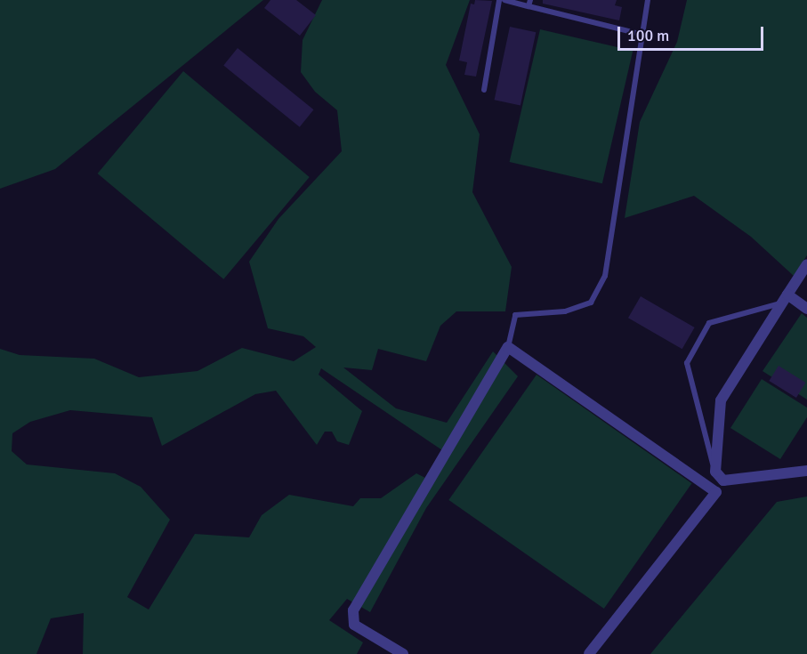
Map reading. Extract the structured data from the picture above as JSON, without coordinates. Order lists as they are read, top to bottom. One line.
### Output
{"scale_bar":"100 m"}
